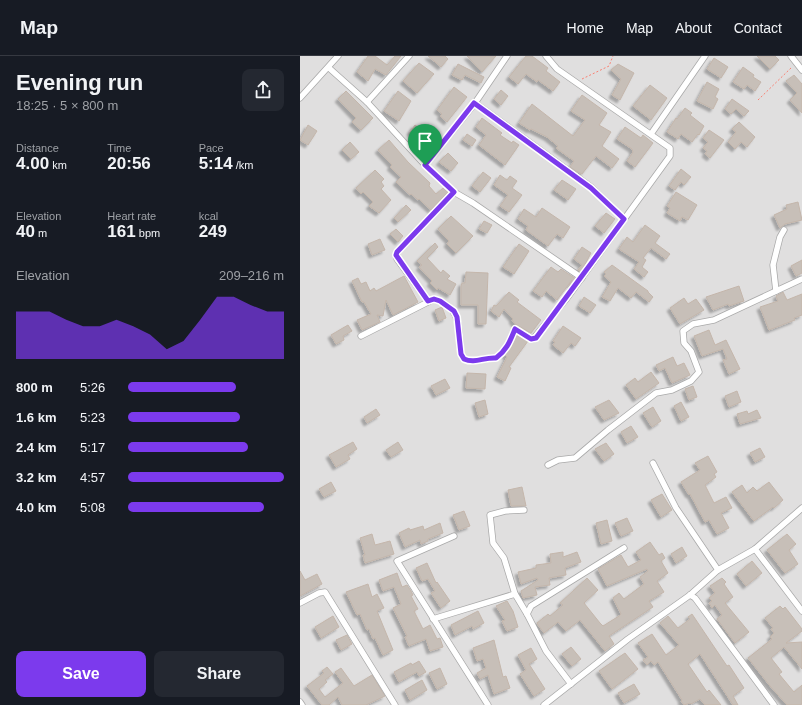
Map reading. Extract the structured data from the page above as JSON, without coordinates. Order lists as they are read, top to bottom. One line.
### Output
{"page":{"header":"Map","nav":["Home","Map","About","Contact"],"heading":["Evening run","18:25 · 5 × 800 m"],"stats":[["Distance","4.00 km"],["Time","20:56"],["Pace","5:14 /km"],["Elevation","40 m"],["Heart rate","161 bpm"],["kcal","249"]],"chart":["Elevation","209–216 m"],"list":[{"name":"800 m","note":"5:26"},{"name":"1.6 km","note":"5:23"},{"name":"2.4 km","note":"5:17"},{"name":"3.2 km","note":"4:57"},{"name":"4.0 km","note":"5:08"}],"buttons":["Save","Share"]}}
